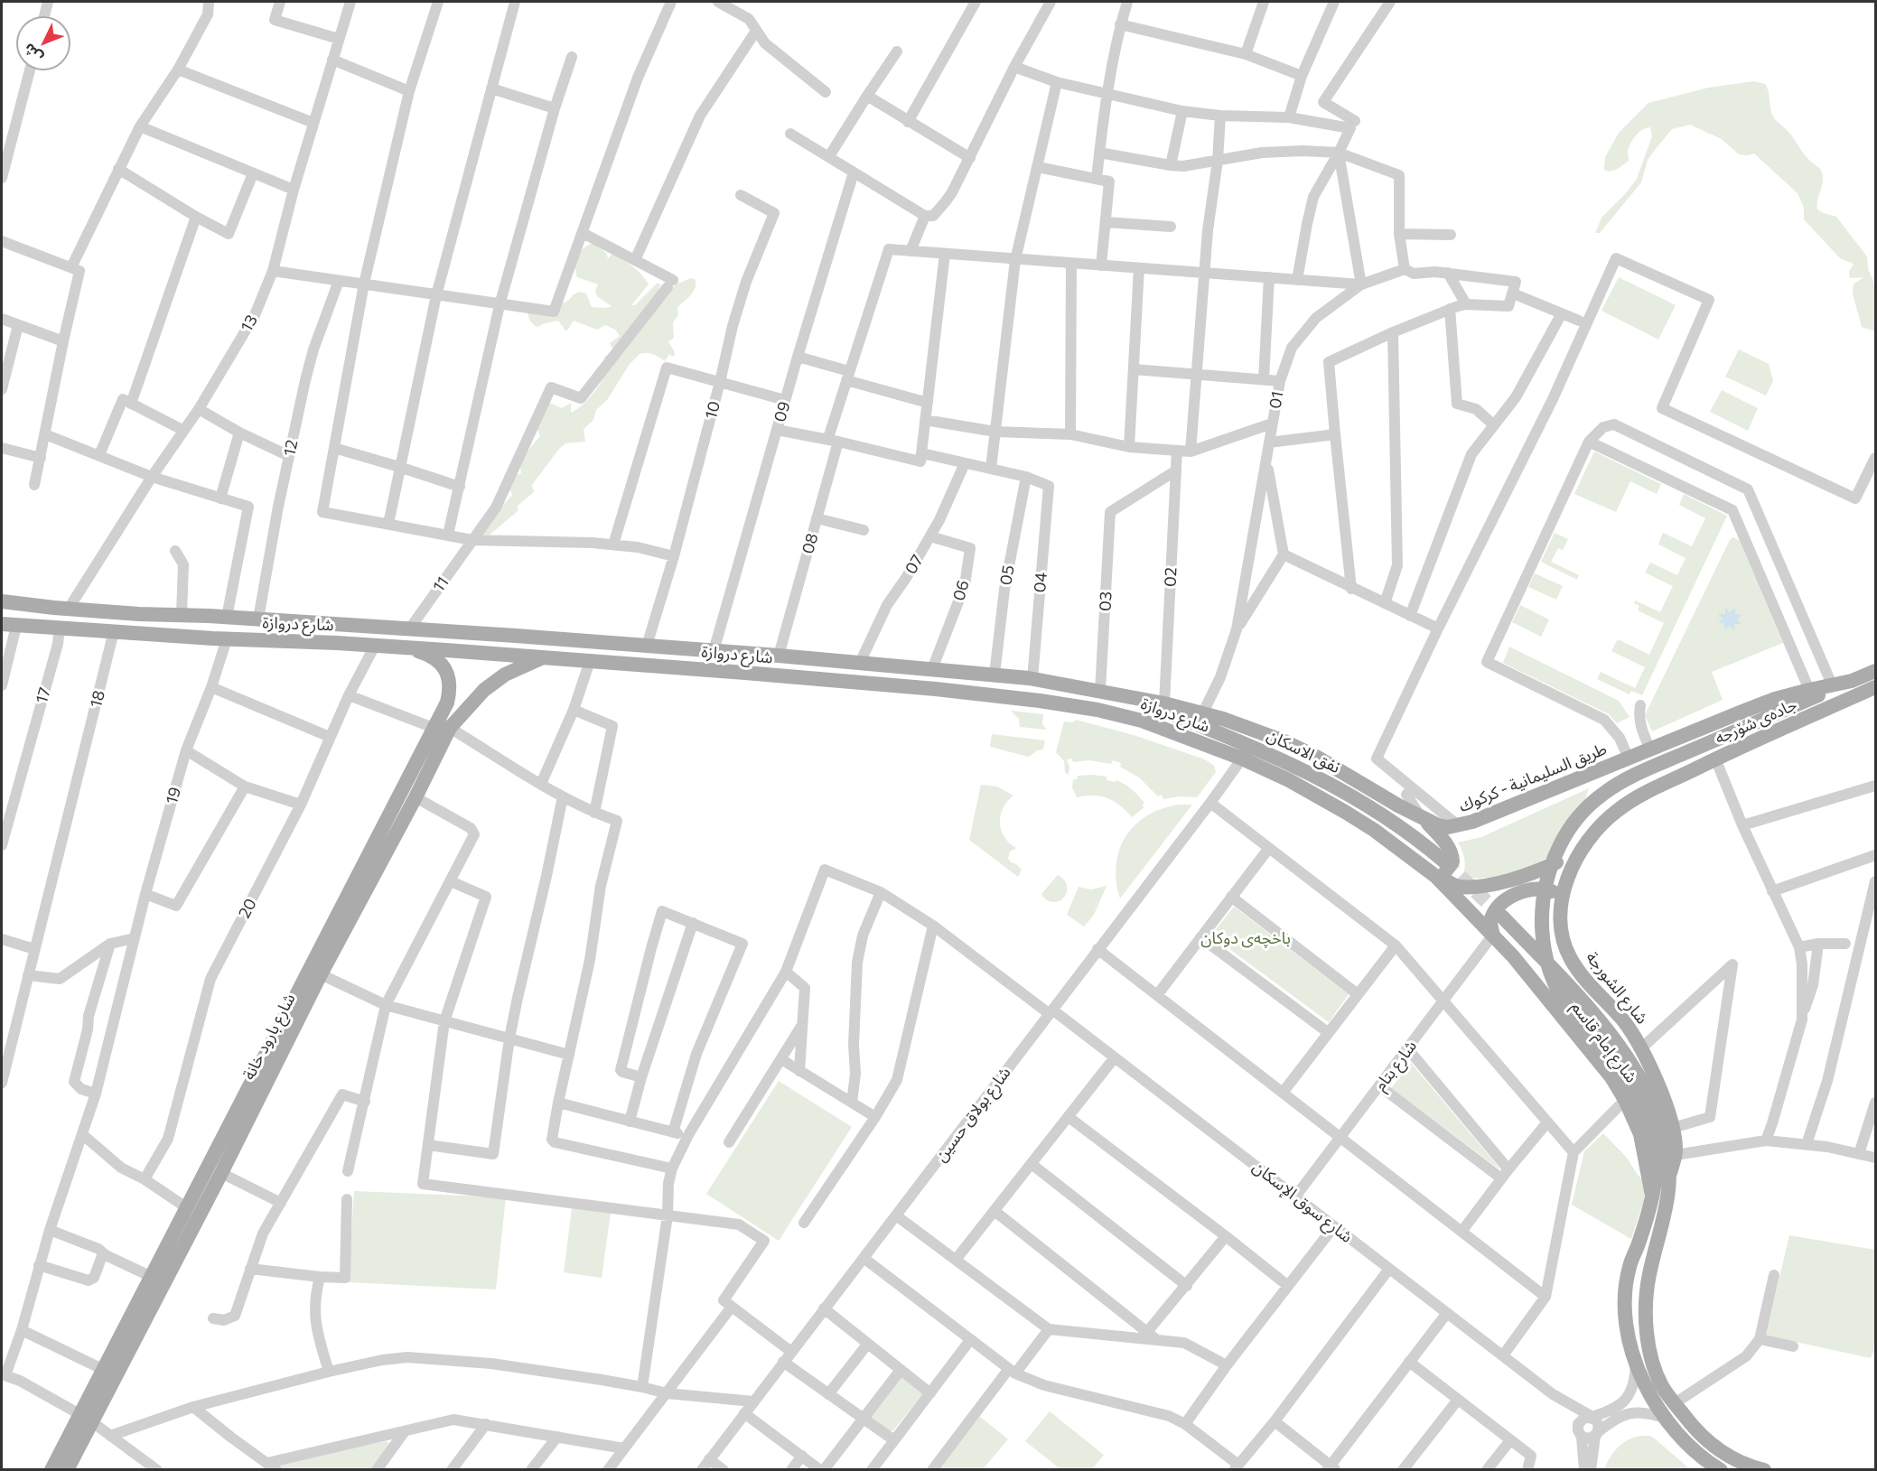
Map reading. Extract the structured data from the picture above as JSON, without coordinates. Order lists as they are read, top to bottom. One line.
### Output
{"streets":{"main road":["شارع دروازة","جادەی شۆرجە","نفق الاسكان","طريق السليمانية - كركوك","شارع الشورجة","شارع بارود خانة","شارع إمام قاسم"],"street":["13","01","10","09","12","08","07","05","02","04","11","06","03","17","18","19","20","شارع بتام","شارع بولاق حسين","شارع سوق الإسكان"]},"crossings":[["13","شارع دروازة"],["10","شارع دروازة"],["09","شارع دروازة"],["12","شارع دروازة"],["08","شارع دروازة"],["07","06"],["07","شارع دروازة"],["05","04"],["05","شارع دروازة"],["02","03"],["04","شارع دروازة"],["11","شارع دروازة"],["06","شارع دروازة"],["03","شارع دروازة"],["شارع دروازة","17"],["شارع دروازة","18"],["شارع دروازة","نفق الاسكان"],["شارع دروازة","19"],["شارع دروازة","20"],["شارع دروازة","شارع بارود خانة"],["شارع دروازة","شارع إمام قاسم"],["شارع دروازة","شارع بولاق حسين"],["جادەی شۆرجە","شارع الشورجة"],["شارع إمام قاسم","شارع بتام"],["شارع بتام","شارع سوق الإسكان"],["شارع بولاق حسين","شارع سوق الإسكان"]],"parks":["باخچەی دوکان"],"north":"bottom left"}
